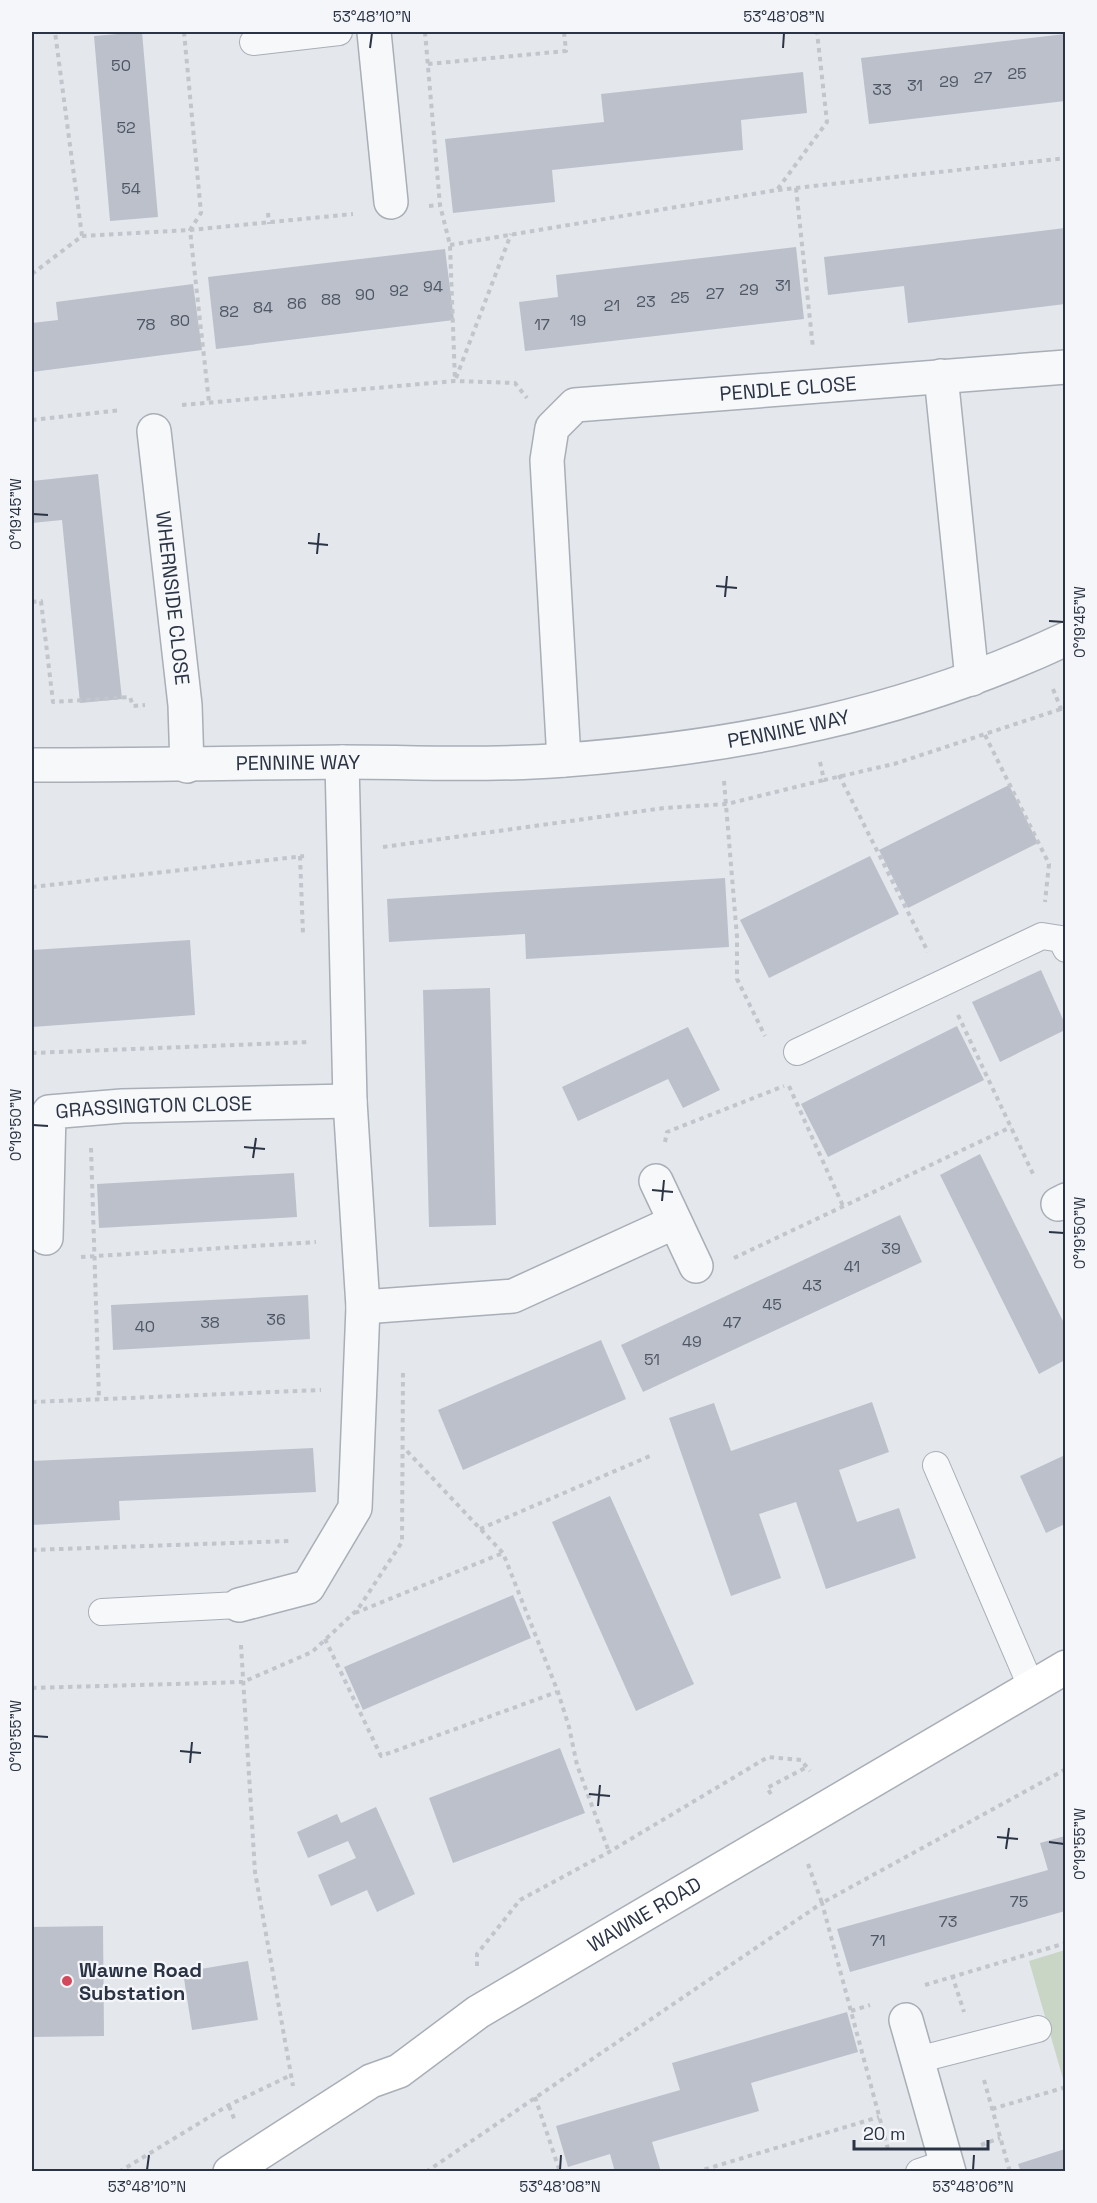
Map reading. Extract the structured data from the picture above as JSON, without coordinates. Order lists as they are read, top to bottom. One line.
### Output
{"streets":{"street":["PENDLE CLOSE","WHERNSIDE CLOSE","PENNINE WAY","GRASSINGTON CLOSE","WAWNE ROAD"]},"crossings":[["WHERNSIDE CLOSE","PENNINE WAY"]],"places":["Wawne Road Substation"],"house_numbers":["50","25","27","29","31","33","52","54","31","94","29","92","27","90","25","88","23","86","21","84","82","80","19","78","17","39","41","43","45","36","38","47","40","49","51","75","73","71"],"scale_bar":"20 m","coordinates":["53°48'10\"N","53°48'08\"N","0°19'45\"W","0°19'50\"W","0°19'55\"W","53°48'06\"N"]}
